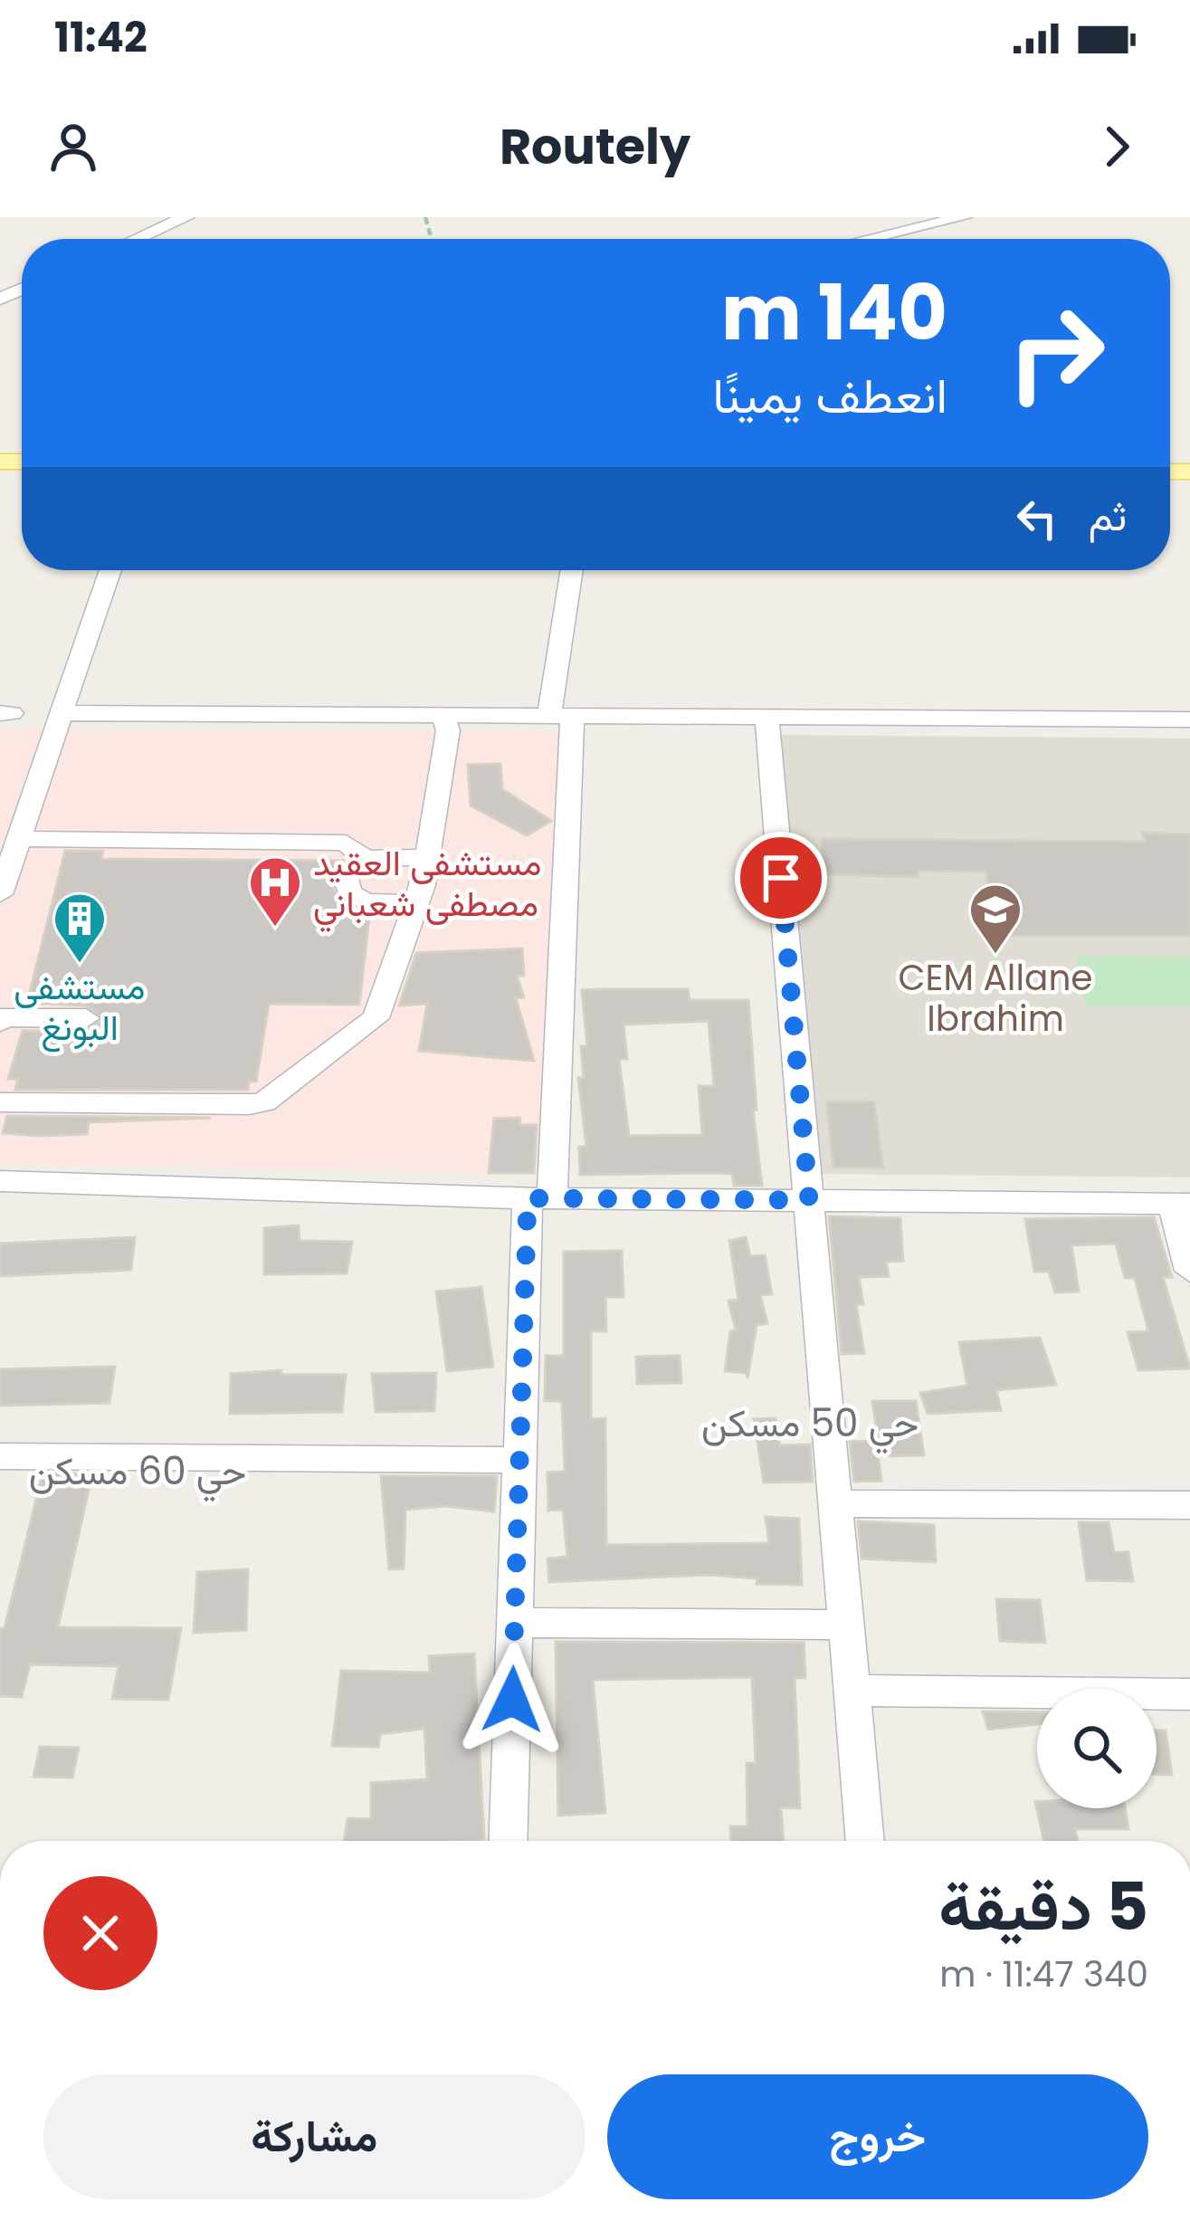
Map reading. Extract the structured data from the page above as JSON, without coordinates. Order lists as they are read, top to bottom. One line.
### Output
{"districts":["حي 50 مسكن","حي 60 مسكن"],"places":{"hospital":["مستشفى العقيد مصطفى شعباني"],"school or university":["CEM Allane Ibrahim"],"building":["مستشفى البونغ"]},"page":{"status":"11:42","header":"Routely","turn":["140 m","انعطف يمينًا"],"then":"ثم","heading":["5 دقيقة","340 m · 11:47"],"buttons":["خروج","مشاركة"]}}
